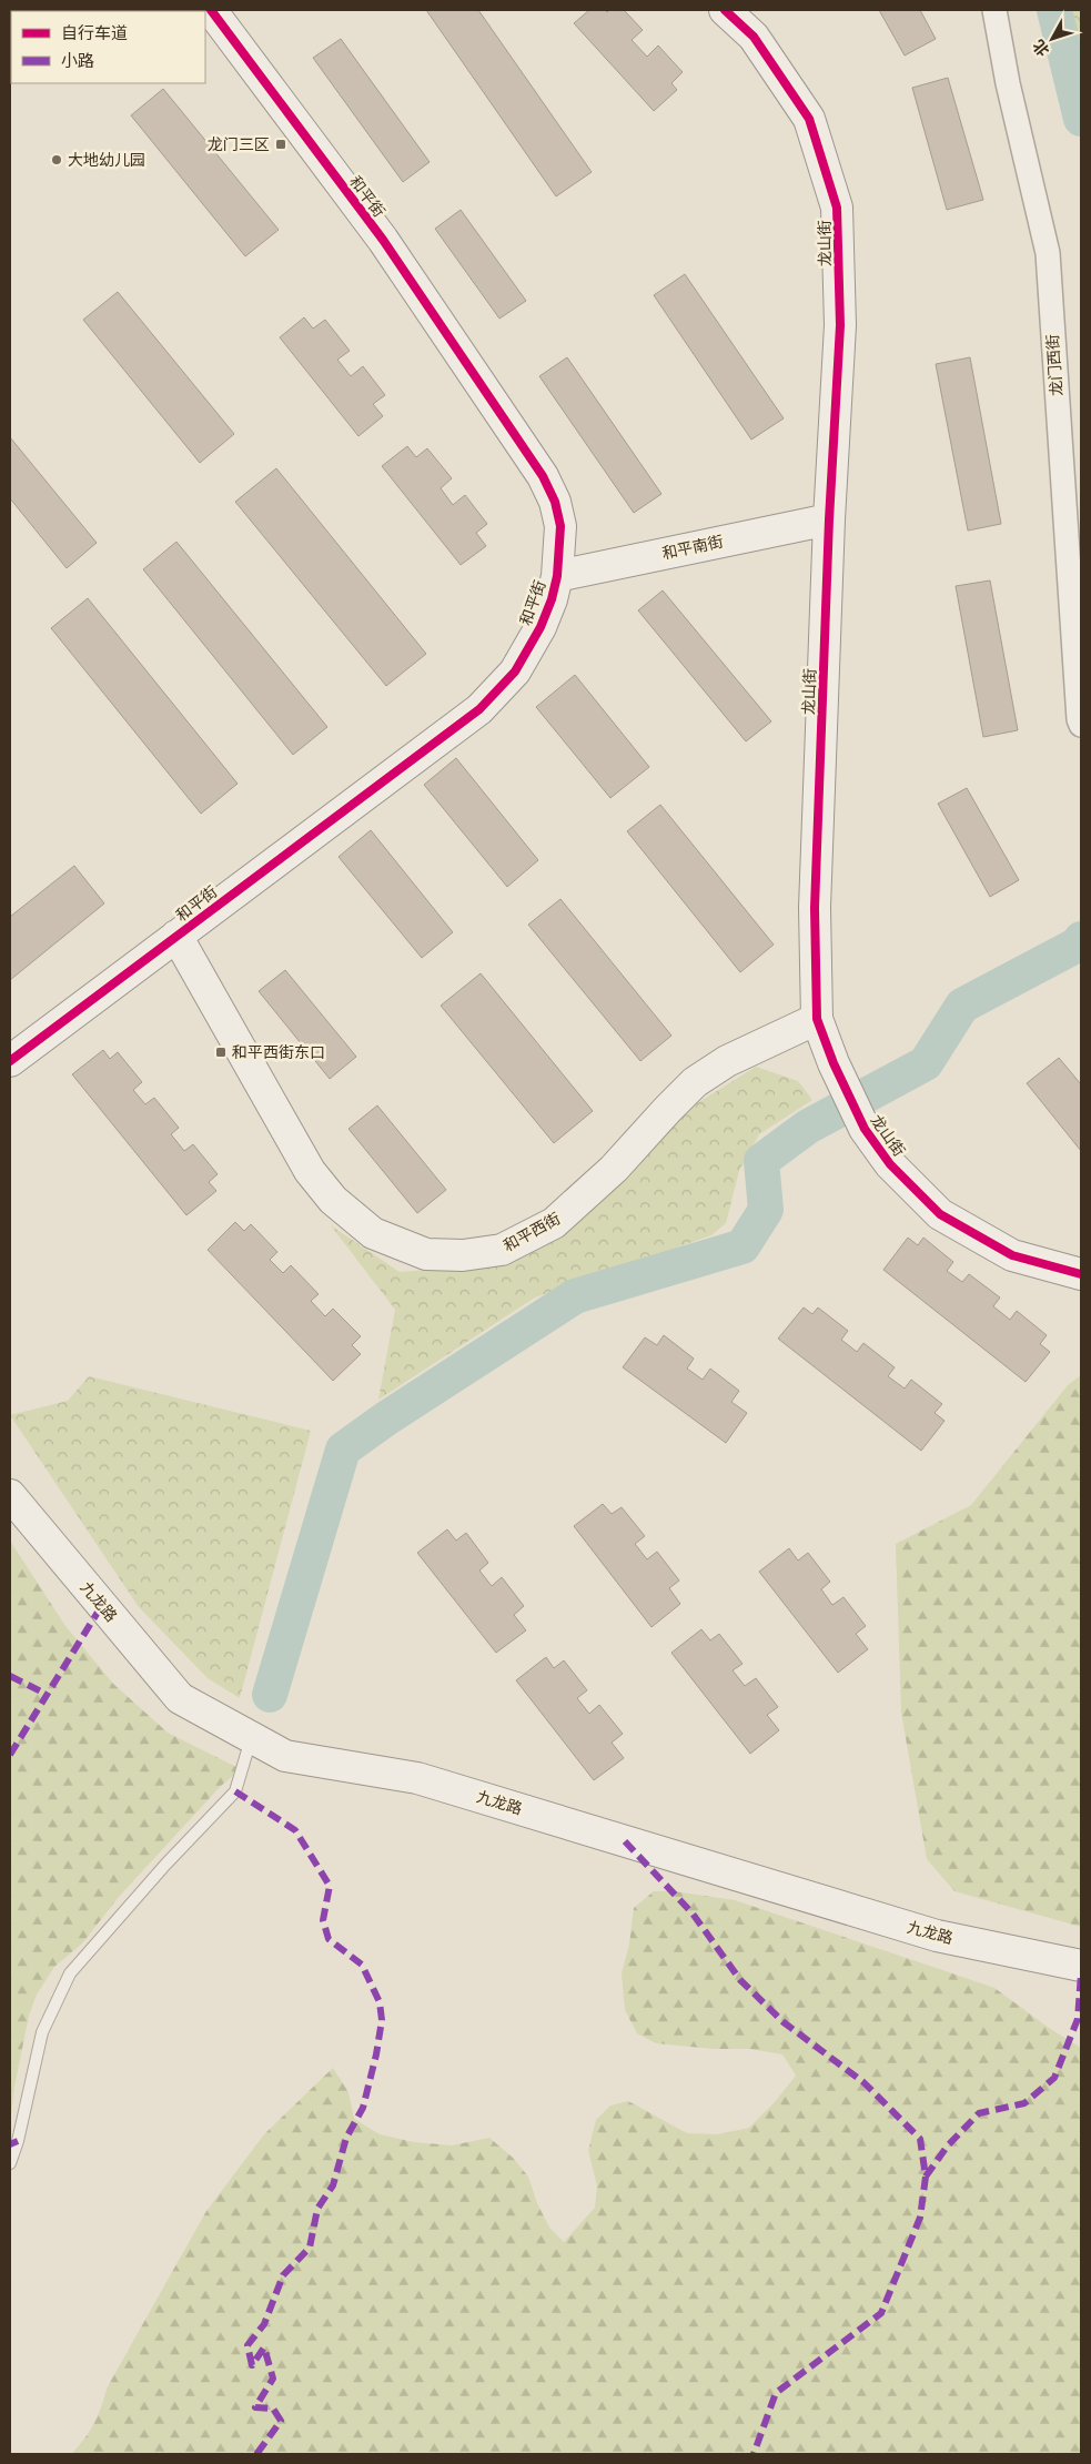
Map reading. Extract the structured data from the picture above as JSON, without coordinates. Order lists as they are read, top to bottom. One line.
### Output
{"streets":{"street":["和平街","龙山街","龙门西街","和平南街","和平西街","九龙路"]},"crossings":[["和平街","和平南街"],["和平街","和平西街"],["龙山街","和平南街"],["龙山街","和平西街"]],"places":{"transit":["龙门三区","和平西街东口"],"other":["大地幼儿园"]},"legend":["自行车道","小路"],"north":"bottom left"}
